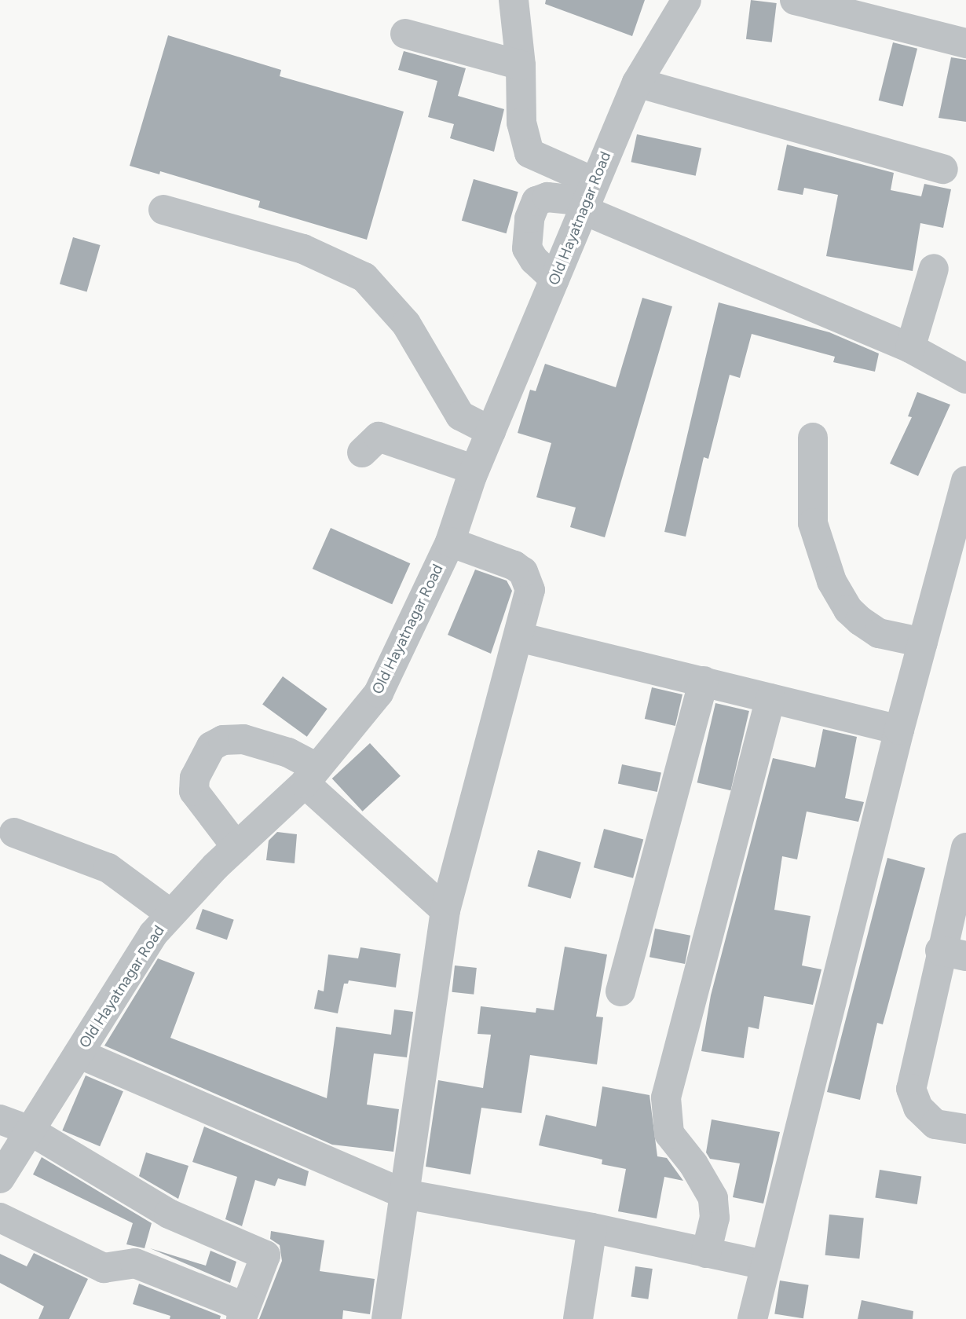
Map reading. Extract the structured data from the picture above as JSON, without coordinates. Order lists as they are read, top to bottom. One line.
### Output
{"streets":{"street":["Old Hayatnagar Road"]}}
